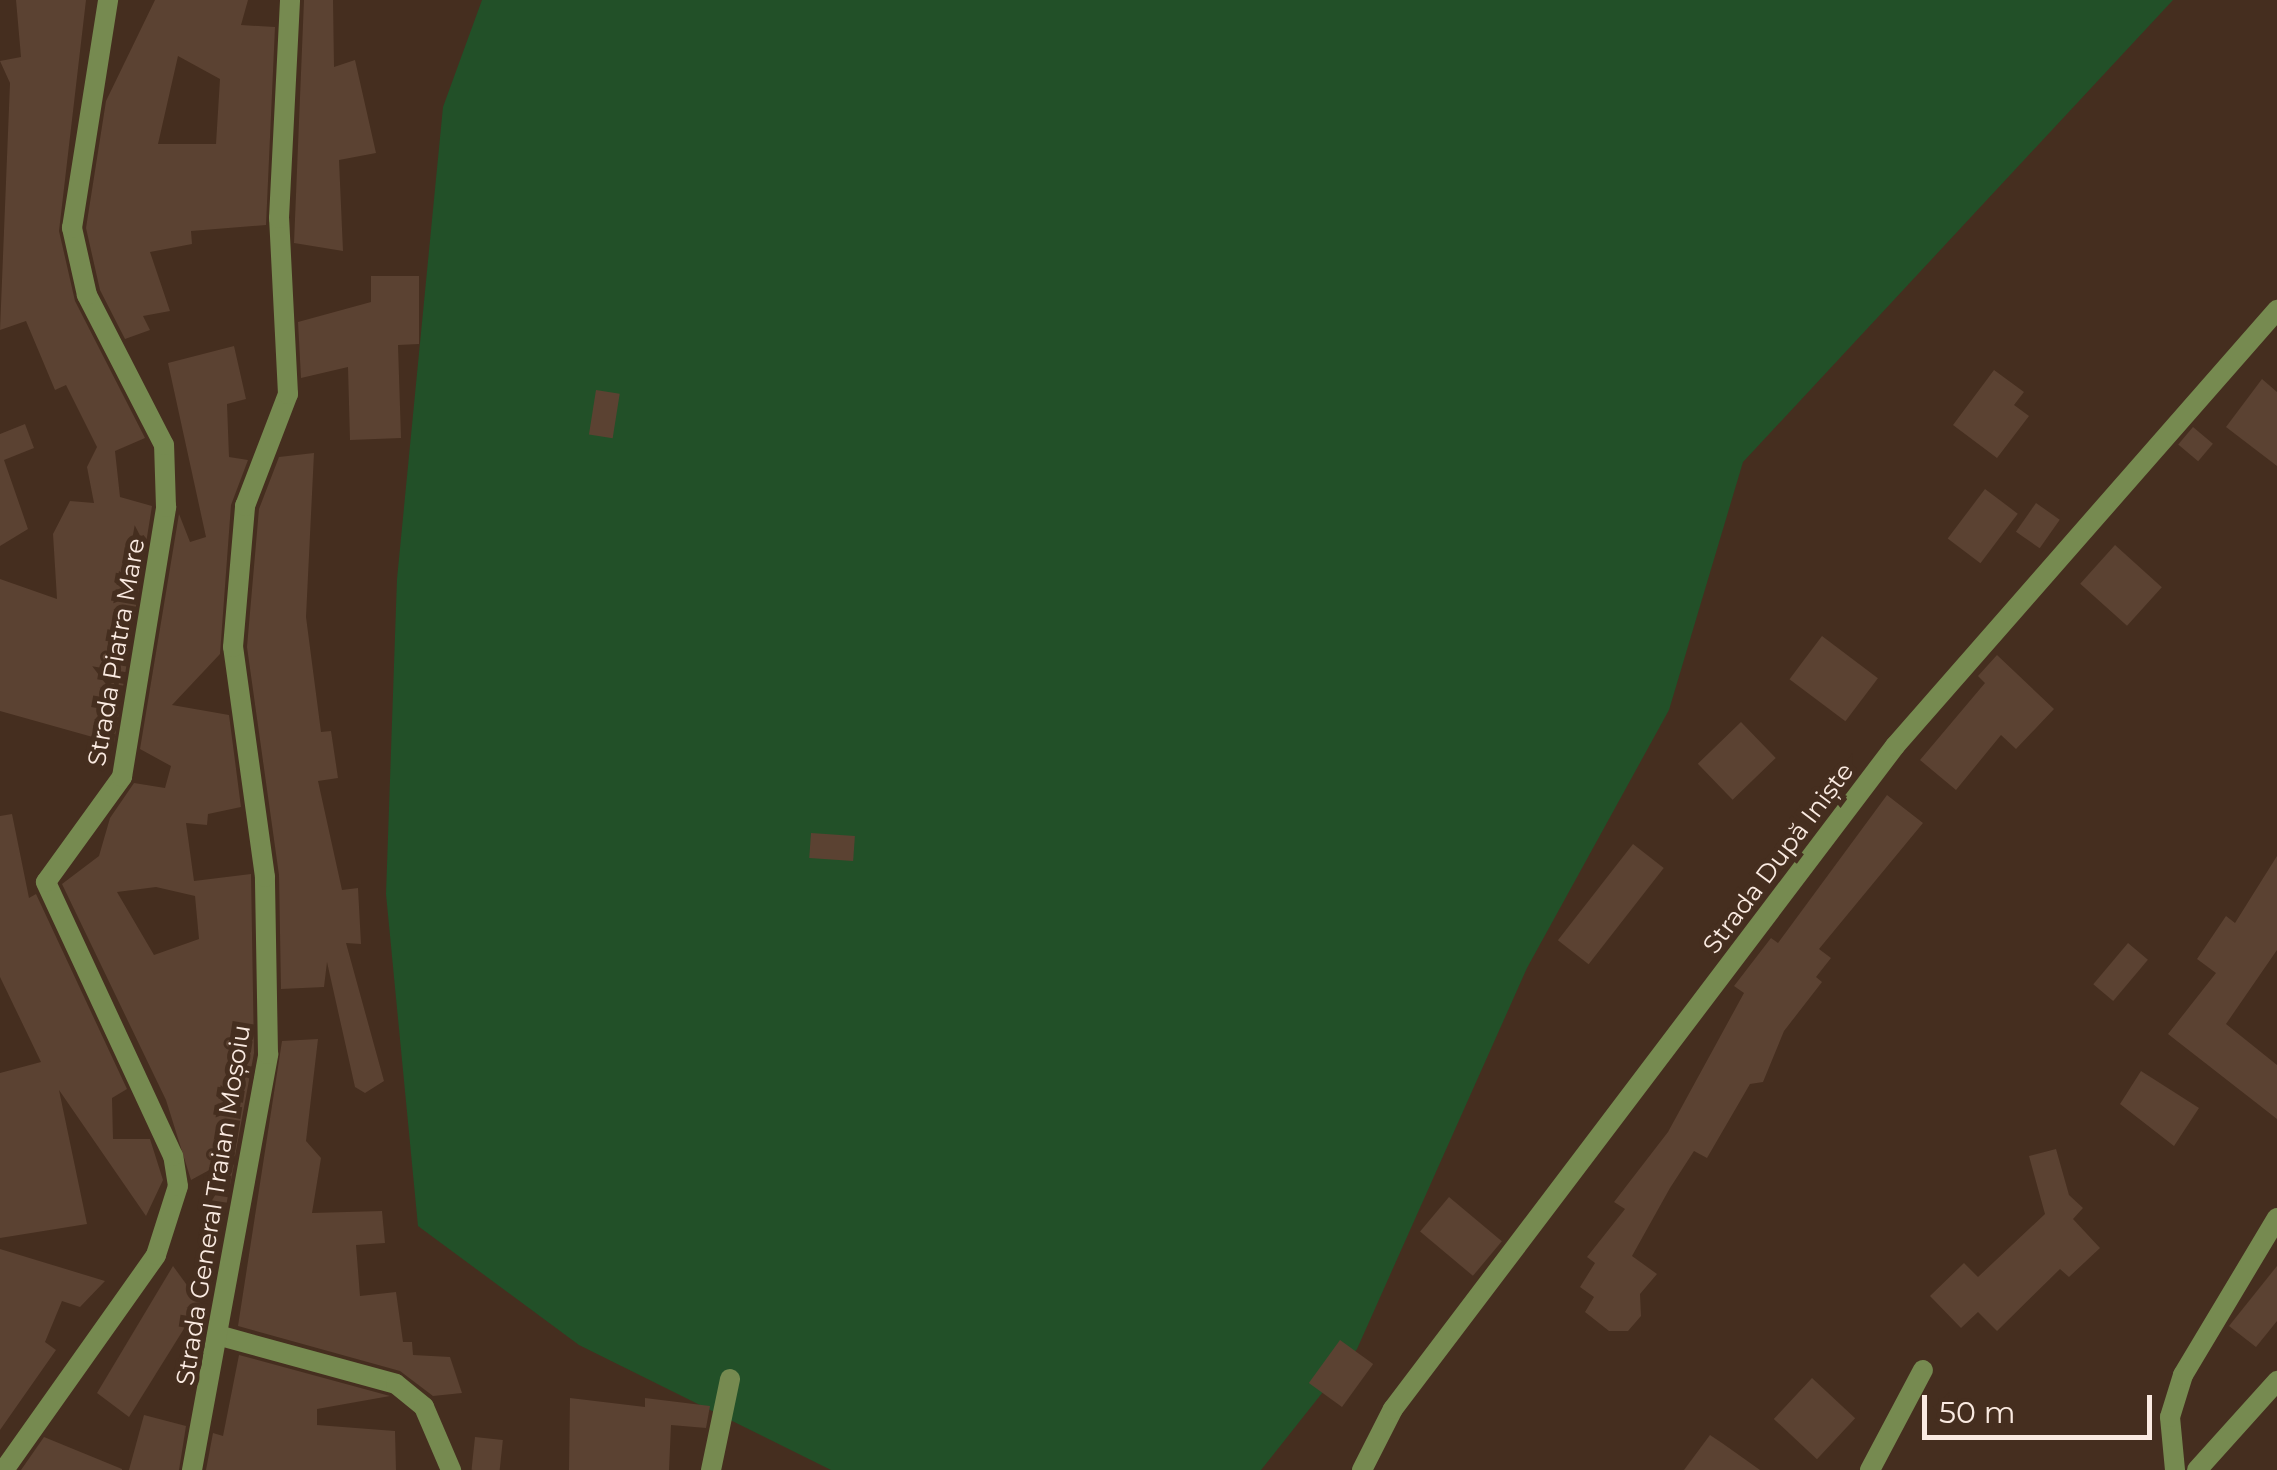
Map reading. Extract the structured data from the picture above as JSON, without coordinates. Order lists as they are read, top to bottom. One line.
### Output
{"streets":{"street":["Strada Piatra Mare","Strada După Iniște","Strada General Traian Moșoiu"]},"scale_bar":"50 m"}
